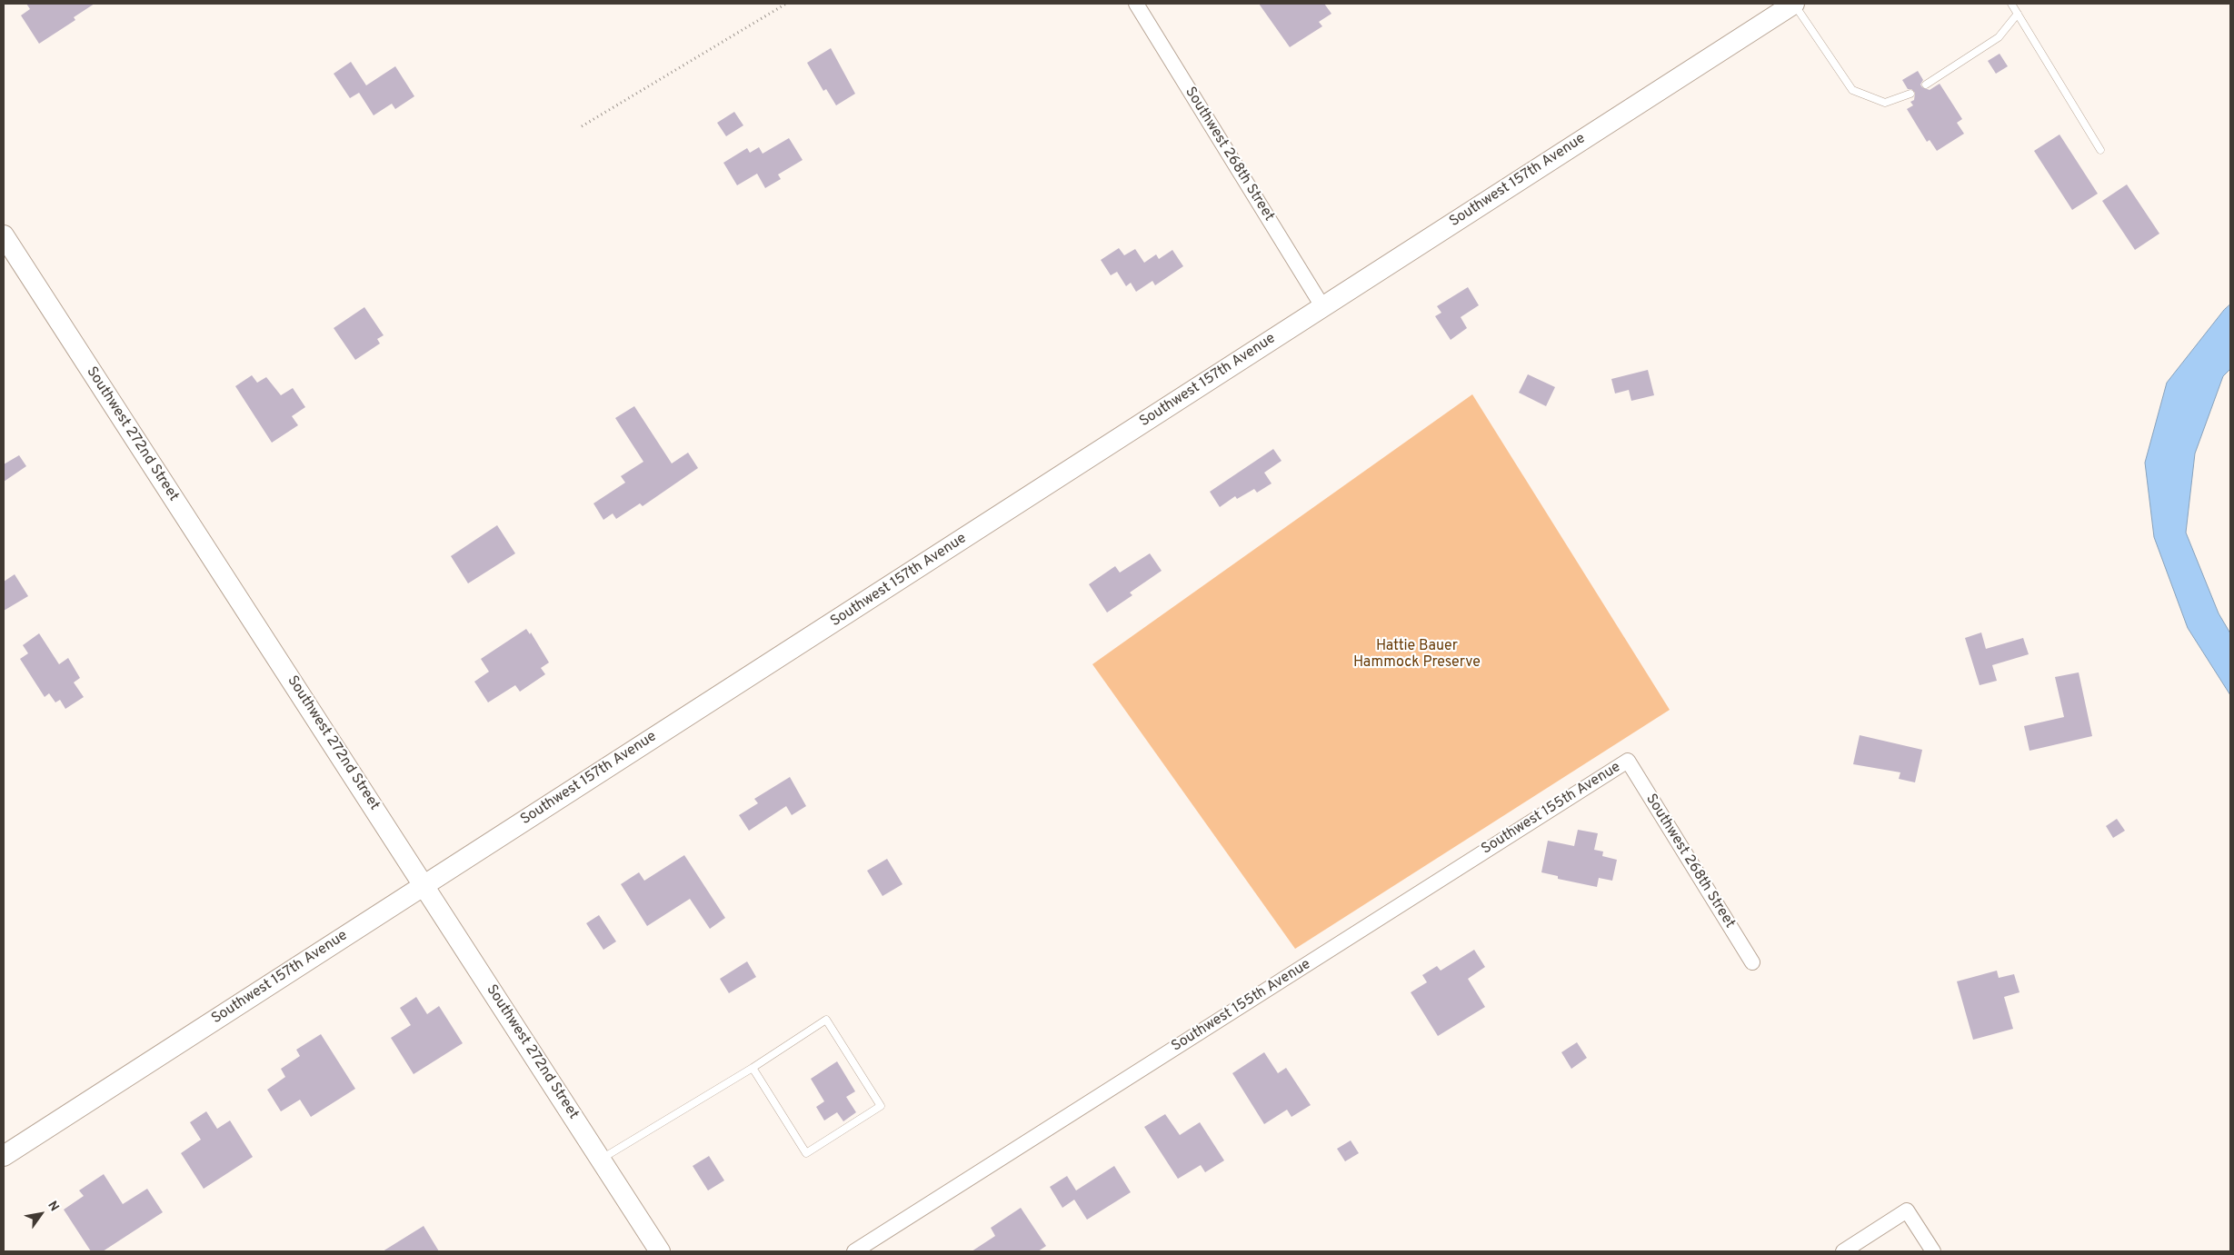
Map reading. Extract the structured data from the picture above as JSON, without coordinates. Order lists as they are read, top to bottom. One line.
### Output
{"streets":{"street":["Southwest 268th Street","Southwest 157th Avenue","Southwest 272nd Street","Southwest 155th Avenue"]},"crossings":[["Southwest 268th Street","Southwest 157th Avenue"],["Southwest 268th Street","Southwest 155th Avenue"],["Southwest 157th Avenue","Southwest 272nd Street"]],"parks":["Hattie Bauer Hammock Preserve"],"north":"top right"}
